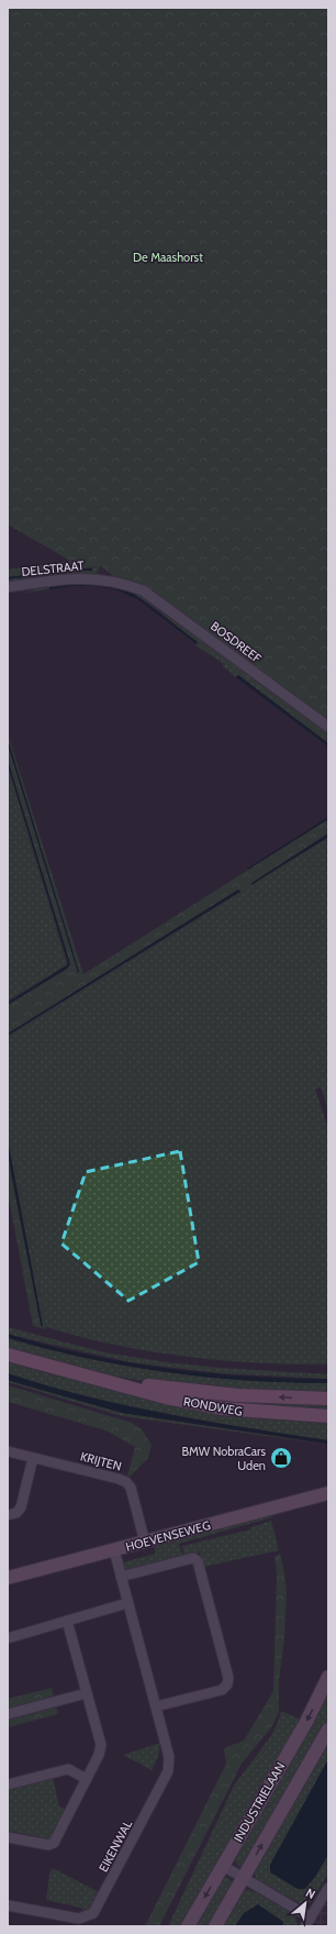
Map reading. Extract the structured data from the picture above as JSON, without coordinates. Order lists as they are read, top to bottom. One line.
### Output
{"streets":{"main road":["RONDWEG","HOEVENSEWEG","INDUSTRIELAAN"],"street":["DELSTRAAT","BOSDREEF","KRIJTEN","EIKENWAL"]},"crossings":[["DELSTRAAT","BOSDREEF"],["KRIJTEN","HOEVENSEWEG"],["HOEVENSEWEG","EIKENWAL"]],"parks":["De Maashorst"],"places":{"shop":["BMW NobraCars Uden"]},"north":"top right"}
